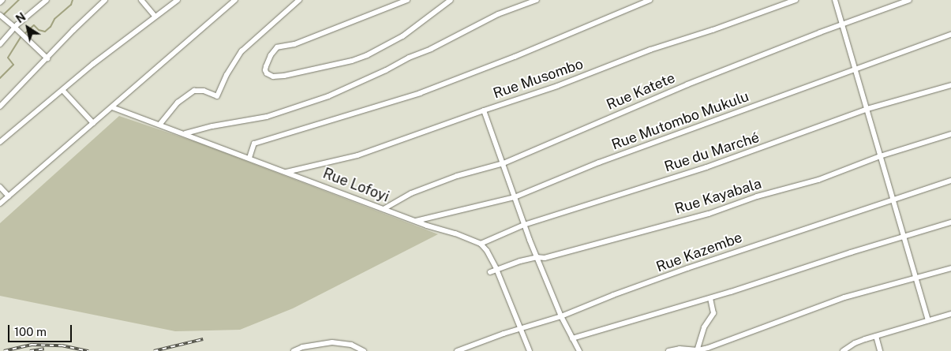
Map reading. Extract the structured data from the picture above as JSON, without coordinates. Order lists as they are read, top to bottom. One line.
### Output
{"streets":{"street":["Rue Musombo","Rue Katete","Rue Mutombo Mukulu","Rue du Marché","Rue Lofoyi","Rue Kayabala","Rue Kazembe"]},"crossings":[["Rue Musombo","Rue Lofoyi"],["Rue Katete","Rue Lofoyi"],["Rue Mutombo Mukulu","Rue Lofoyi"],["Rue du Marché","Rue Lofoyi"]],"scale_bar":"100 m","north":"top left"}
